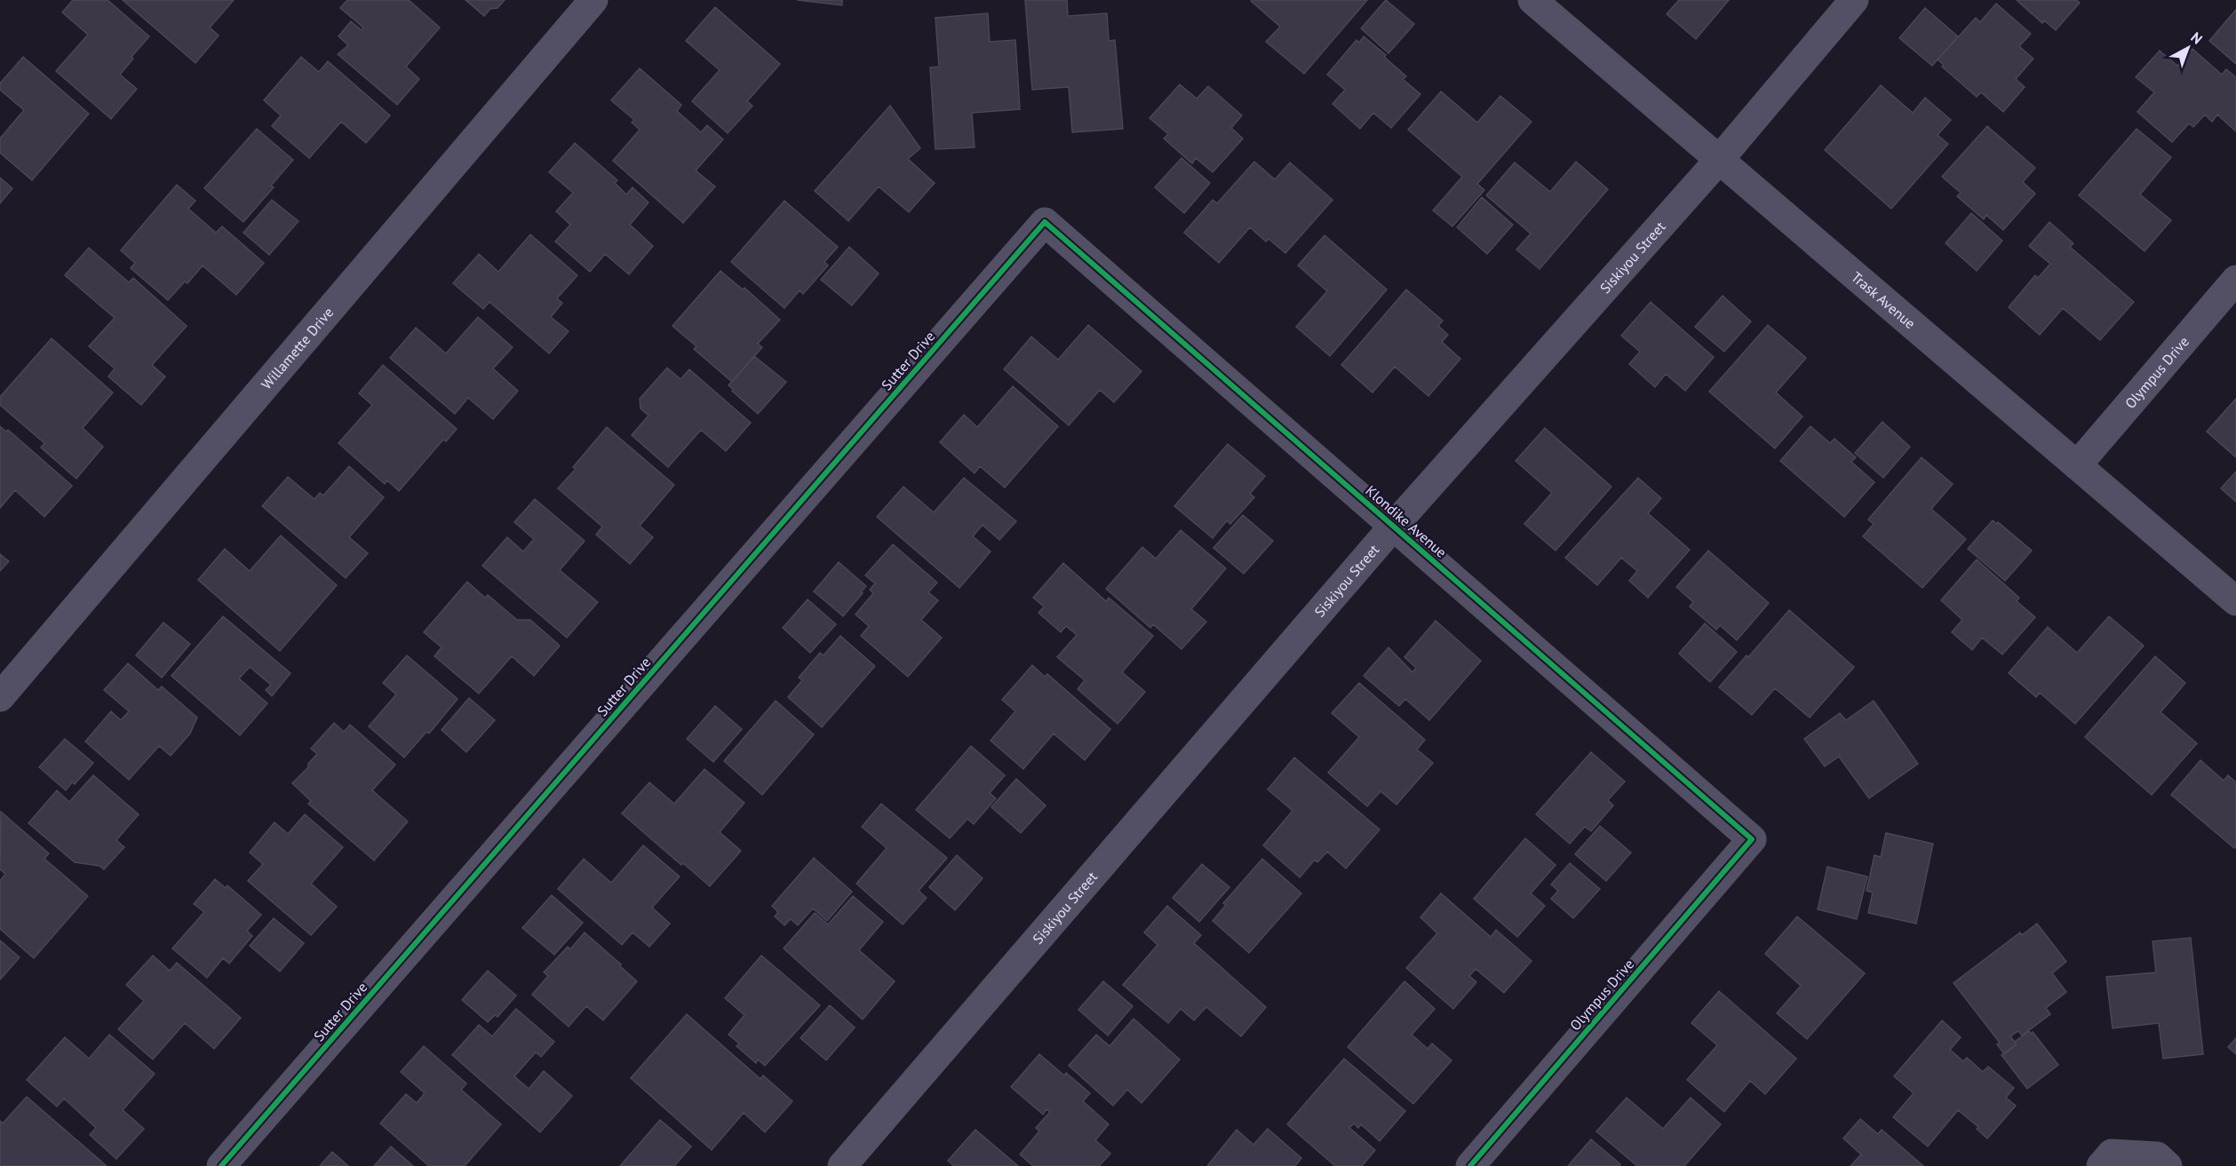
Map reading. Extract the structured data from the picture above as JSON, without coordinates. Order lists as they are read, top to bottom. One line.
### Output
{"streets":{"street":["Siskiyou Street","Trask Avenue","Willamette Drive","Sutter Drive","Olympus Drive","Klondike Avenue"]},"crossings":[["Siskiyou Street","Trask Avenue"],["Siskiyou Street","Klondike Avenue"],["Trask Avenue","Olympus Drive"],["Sutter Drive","Klondike Avenue"],["Olympus Drive","Klondike Avenue"]],"north":"top right"}
